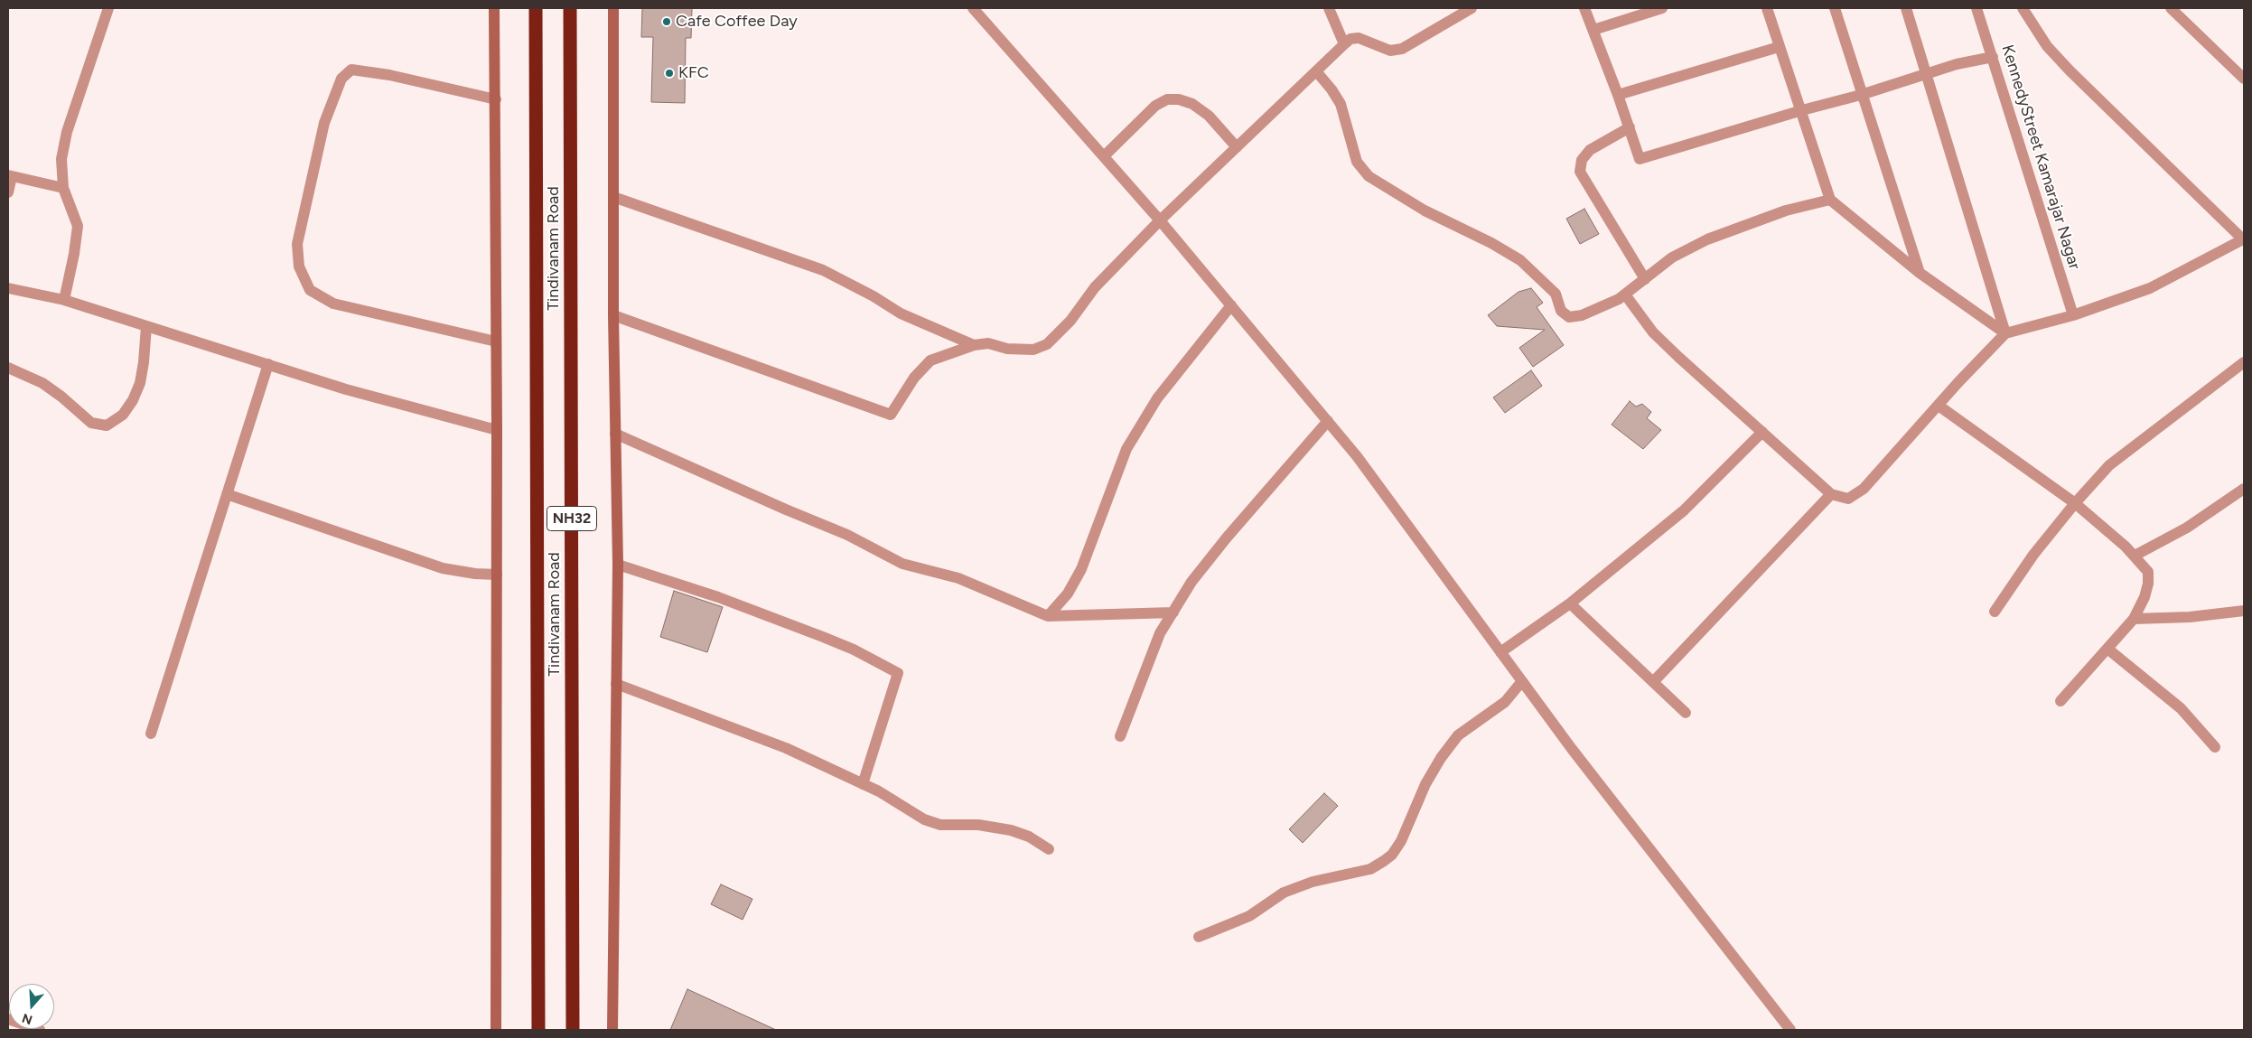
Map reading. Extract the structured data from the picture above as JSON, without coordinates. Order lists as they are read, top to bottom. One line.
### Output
{"streets":{"highway":["Tindivanam Road","NH32"],"street":["KennedyStreet Kamarajar Nagar"]},"places":["Cafe Coffee Day","KFC"],"north":"bottom"}
